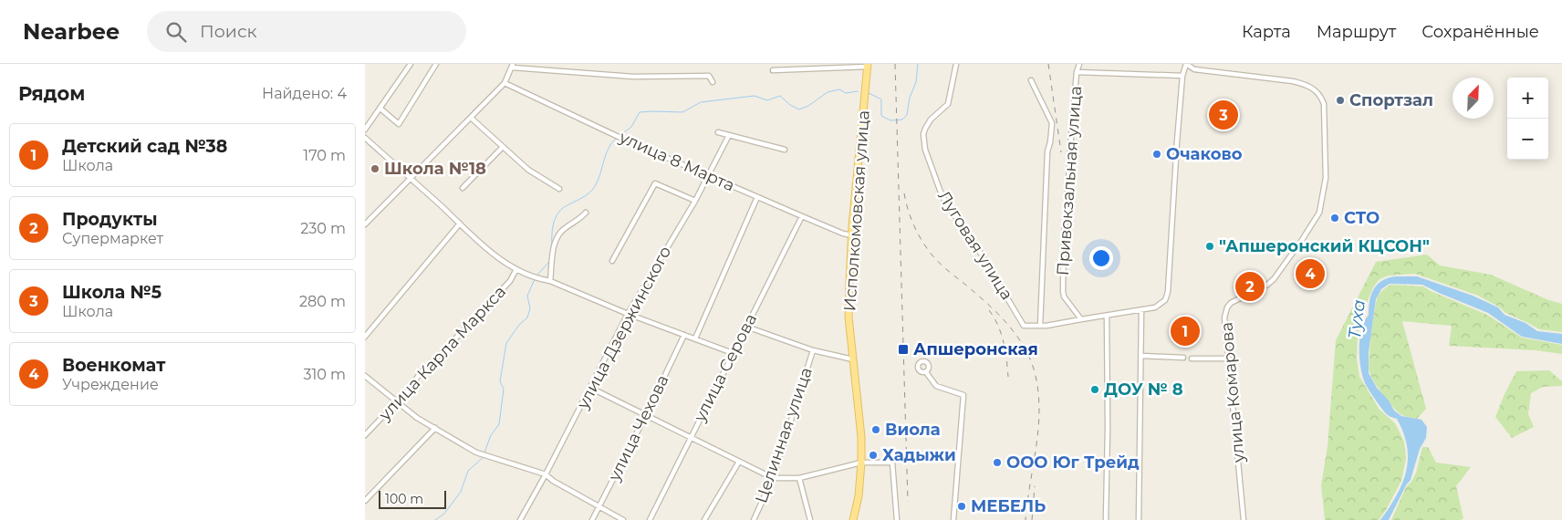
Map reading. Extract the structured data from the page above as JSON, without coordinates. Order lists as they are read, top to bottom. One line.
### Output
{"streets":{"main road":["Исполкомовская улица"],"street":["улица 8 Марта","Привокзальная улица","Луговая улица","улица Дзержинского","улица Карла Маркса","улица Серова","улица Комарова","улица Чехова","Целинная улица"]},"crossings":[["улица 8 Марта","Исполкомовская улица"],["улица 8 Марта","улица Дзержинского"],["улица 8 Марта","улица Серова"],["Привокзальная улица","Луговая улица"]],"water":["Туха"],"places":{"other":["Спортзал","Очаково","Школа №18","СТО","\"Апшеронский КЦСОН\"","ДОУ № 8","Виола","Хадыжи","ООО Юг Трейд","МЕБЕЛЬ"],"transit":["Апшеронская"]},"scale_bar":"100 m","north":"top right","page":{"header":"Nearbee","search":"Поиск","nav":["Карта","Маршрут","Сохранённые"],"heading":["Рядом","Найдено: 4"],"map_buttons":["+","−"],"pins":["3","4","2","1"],"list":[{"mark":"1","name":"Детский сад №38","note":"Школа","value":"170 m"},{"mark":"2","name":"Продукты","note":"Супермаркет","value":"230 m"},{"mark":"3","name":"Школа №5","note":"Школа","value":"280 m"},{"mark":"4","name":"Военкомат","note":"Учреждение","value":"310 m"}],"scale":"100 m"}}
